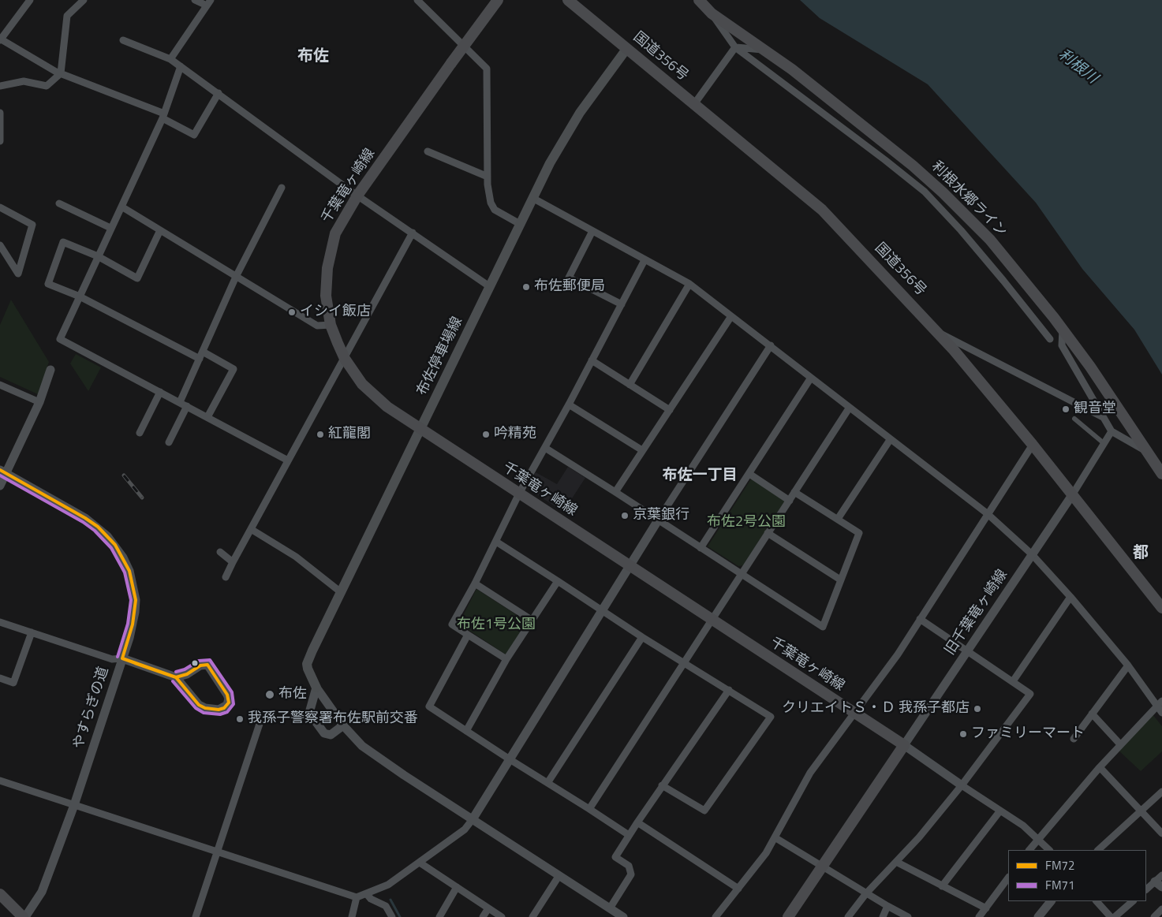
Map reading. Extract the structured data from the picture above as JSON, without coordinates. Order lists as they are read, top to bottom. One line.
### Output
{"streets":{"main road":["国道356号","千葉竜ヶ崎線","利根水郷ライン","布佐停車場線"],"street":["旧千葉竜ヶ崎線","やすらぎの道"]},"crossings":[["国道356号","布佐停車場線"],["国道356号","旧千葉竜ヶ崎線"],["千葉竜ヶ崎線","布佐停車場線"],["千葉竜ヶ崎線","旧千葉竜ヶ崎線"]],"districts":["布佐","布佐一丁目","都"],"water":["利根川"],"parks":["布佐2号公園","布佐1号公園"],"places":["布佐郵便局","イシイ飯店","観音堂","紅龍閣","吟精苑","京葉銀行","布佐","クリエイトＳ・Ｄ 我孫子都店","我孫子警察署布佐駅前交番","ファミリーマート"],"lines":["transit line FM72","transit line FM71"],"legend":["FM72","FM71"]}
